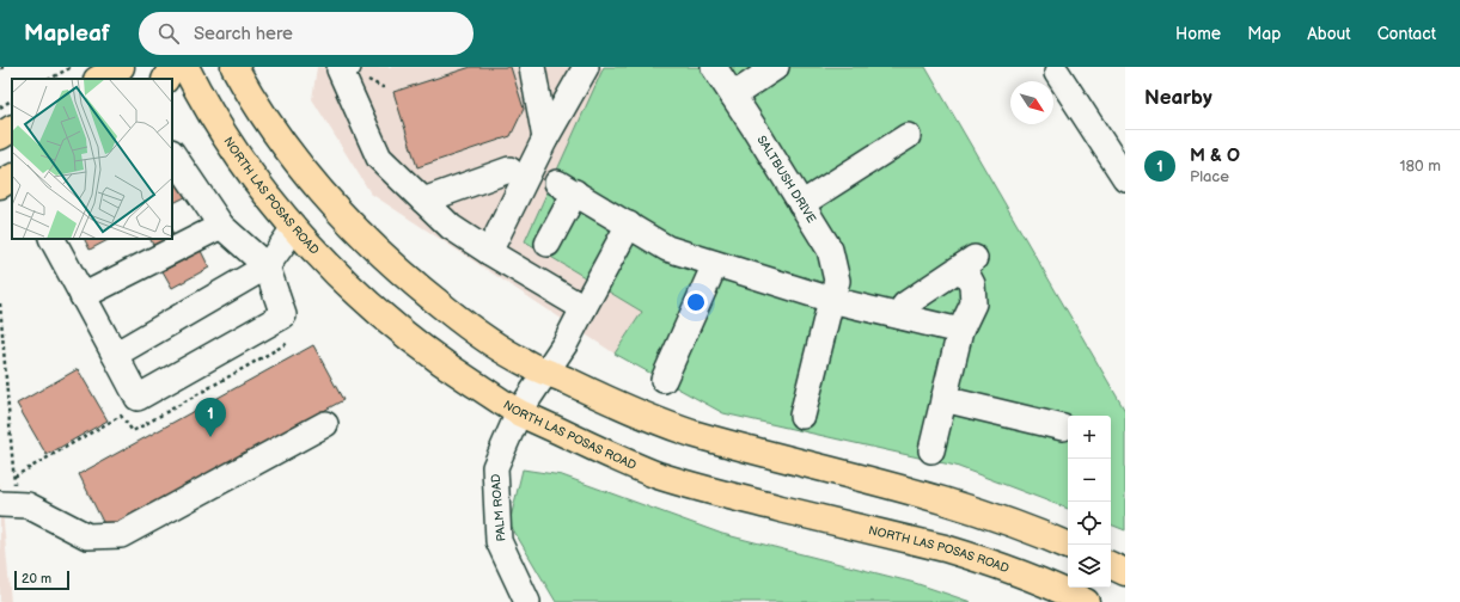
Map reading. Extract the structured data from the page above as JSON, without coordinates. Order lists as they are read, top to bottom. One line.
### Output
{"streets":{"main road":["NORTH LAS POSAS ROAD"],"street":["SALTBUSH DRIVE","PALM ROAD"]},"crossings":[["NORTH LAS POSAS ROAD","PALM ROAD"]],"scale_bar":"20 m","north":"bottom right","page":{"header":"Mapleaf","search":"Search here","nav":["Home","Map","About","Contact"],"heading":"Nearby","list":[{"mark":"1","name":"M & O","note":"Place","value":"180 m"}],"pins":"1","map_buttons":["+","−"],"scale":"20 m"}}
